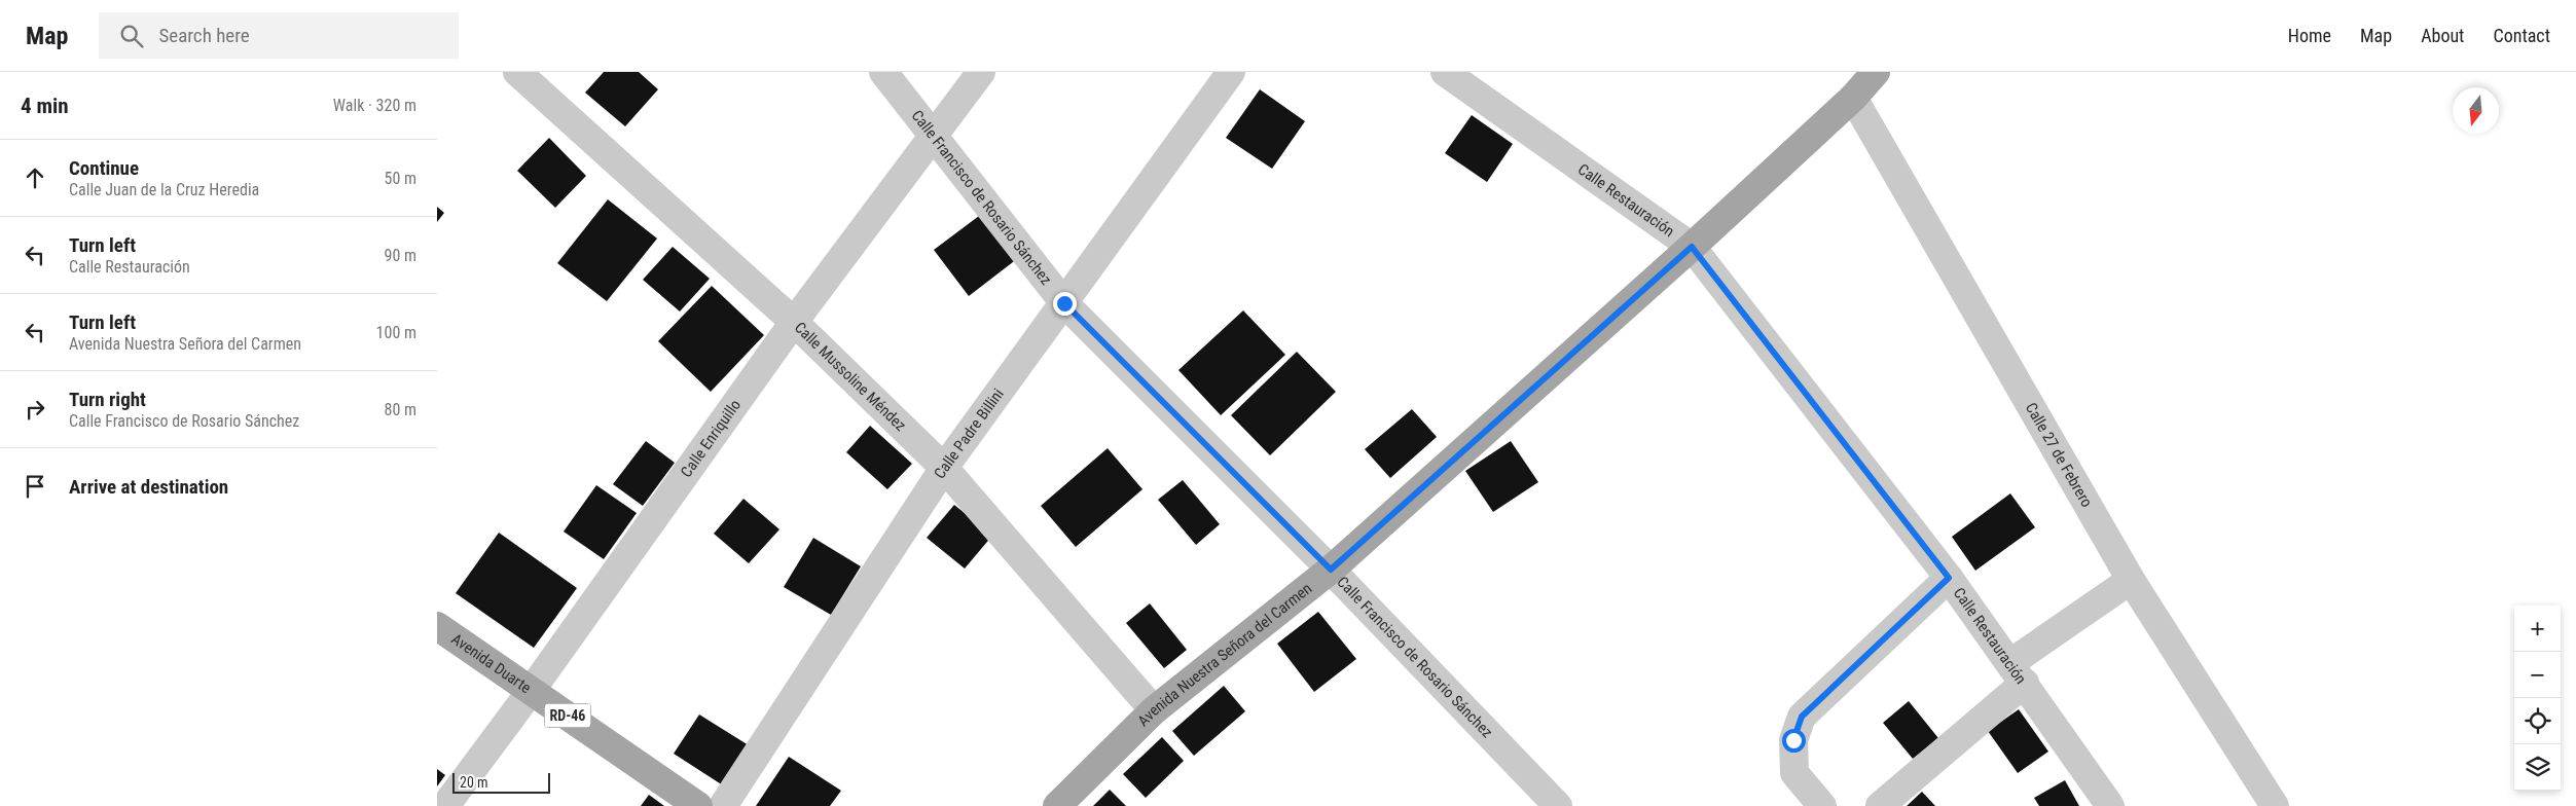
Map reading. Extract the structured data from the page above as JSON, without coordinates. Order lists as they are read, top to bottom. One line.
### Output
{"streets":{"main road":["Avenida Nuestra Señora del Carmen","Avenida Duarte","RD-46"],"street":["Calle Francisco de Rosario Sánchez","Calle Restauración","Calle Mussoline Méndez","Calle Padre Billini","Calle Enriquillo","Calle 27 de Febrero"]},"crossings":[["Calle Francisco de Rosario Sánchez","Calle Padre Billini"],["Calle Francisco de Rosario Sánchez","Calle Enriquillo"],["Calle Francisco de Rosario Sánchez","Avenida Nuestra Señora del Carmen"],["Calle Restauración","Avenida Nuestra Señora del Carmen"],["Calle Mussoline Méndez","Calle Padre Billini"],["Calle Mussoline Méndez","Calle Enriquillo"],["Calle Mussoline Méndez","Avenida Nuestra Señora del Carmen"],["Calle Enriquillo","Avenida Duarte"],["Calle 27 de Febrero","Avenida Nuestra Señora del Carmen"]],"scale_bar":"20 m","north":"bottom","page":{"header":"Map","search":"Search here","nav":["Home","Map","About","Contact"],"heading":["4 min","Walk · 320 m"],"list":[["Continue","Calle Juan de la Cruz Heredia","50 m"],["Turn left","Calle Restauración","90 m"],["Turn left","Avenida Nuestra Señora del Carmen","100 m"],["Turn right","Calle Francisco de Rosario Sánchez","80 m"],"Arrive at destination"],"map_buttons":["+","−"],"scale":"20 m"}}
